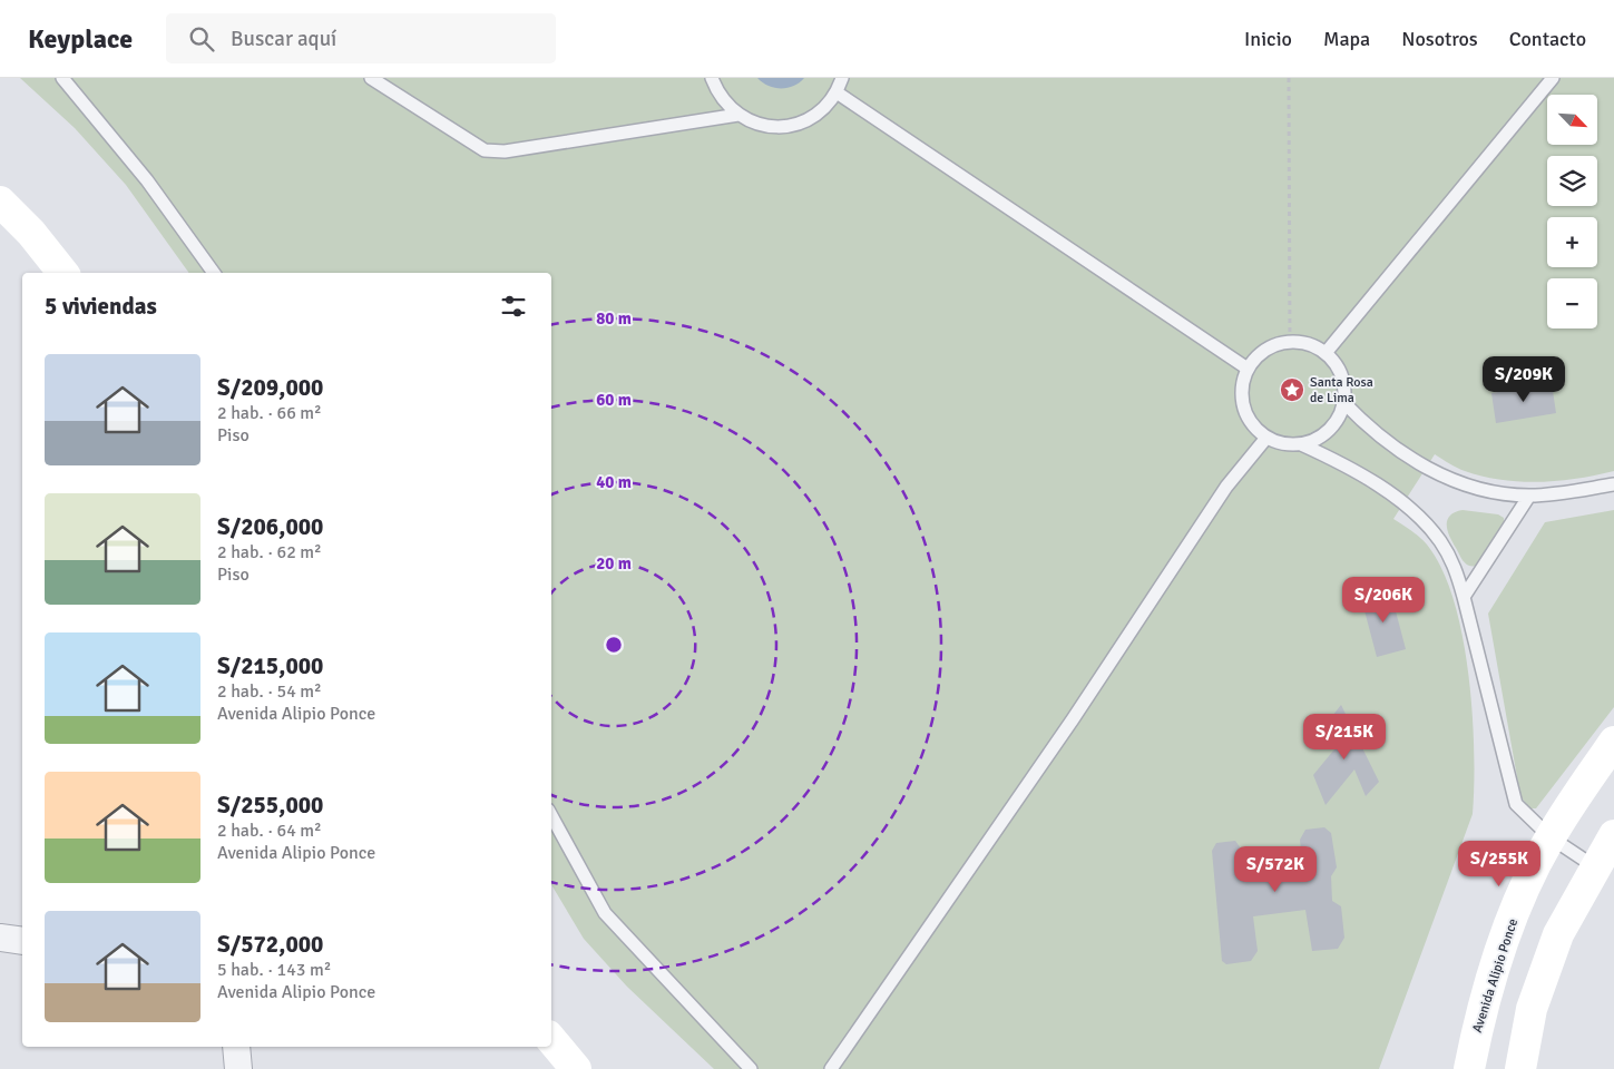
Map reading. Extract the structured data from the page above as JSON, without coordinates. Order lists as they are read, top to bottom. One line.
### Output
{"streets":{"main road":["Avenida Alipio Ponce"]},"places":{"place":["Santa Rosa de Lima"]},"north":"bottom right","page":{"header":"Keyplace","search":"Buscar aquí","nav":["Inicio","Mapa","Nosotros","Contacto"],"map_buttons":["+","−"],"heading":"5 viviendas","list":[{"name":"S/209,000","note":"2 hab. · 66 m² · Piso"},{"name":"S/206,000","note":"2 hab. · 62 m² · Piso"},{"name":"S/215,000","note":"2 hab. · 54 m² · Avenida Alipio Ponce"},{"name":"S/255,000","note":"2 hab. · 64 m² · Avenida Alipio Ponce"},{"name":"S/572,000","note":"5 hab. · 143 m² · Avenida Alipio Ponce"}],"price":["S/209K","S/206K","S/215K","S/255K","S/572K"]},"rings":["80 m","60 m","40 m","20 m"]}
